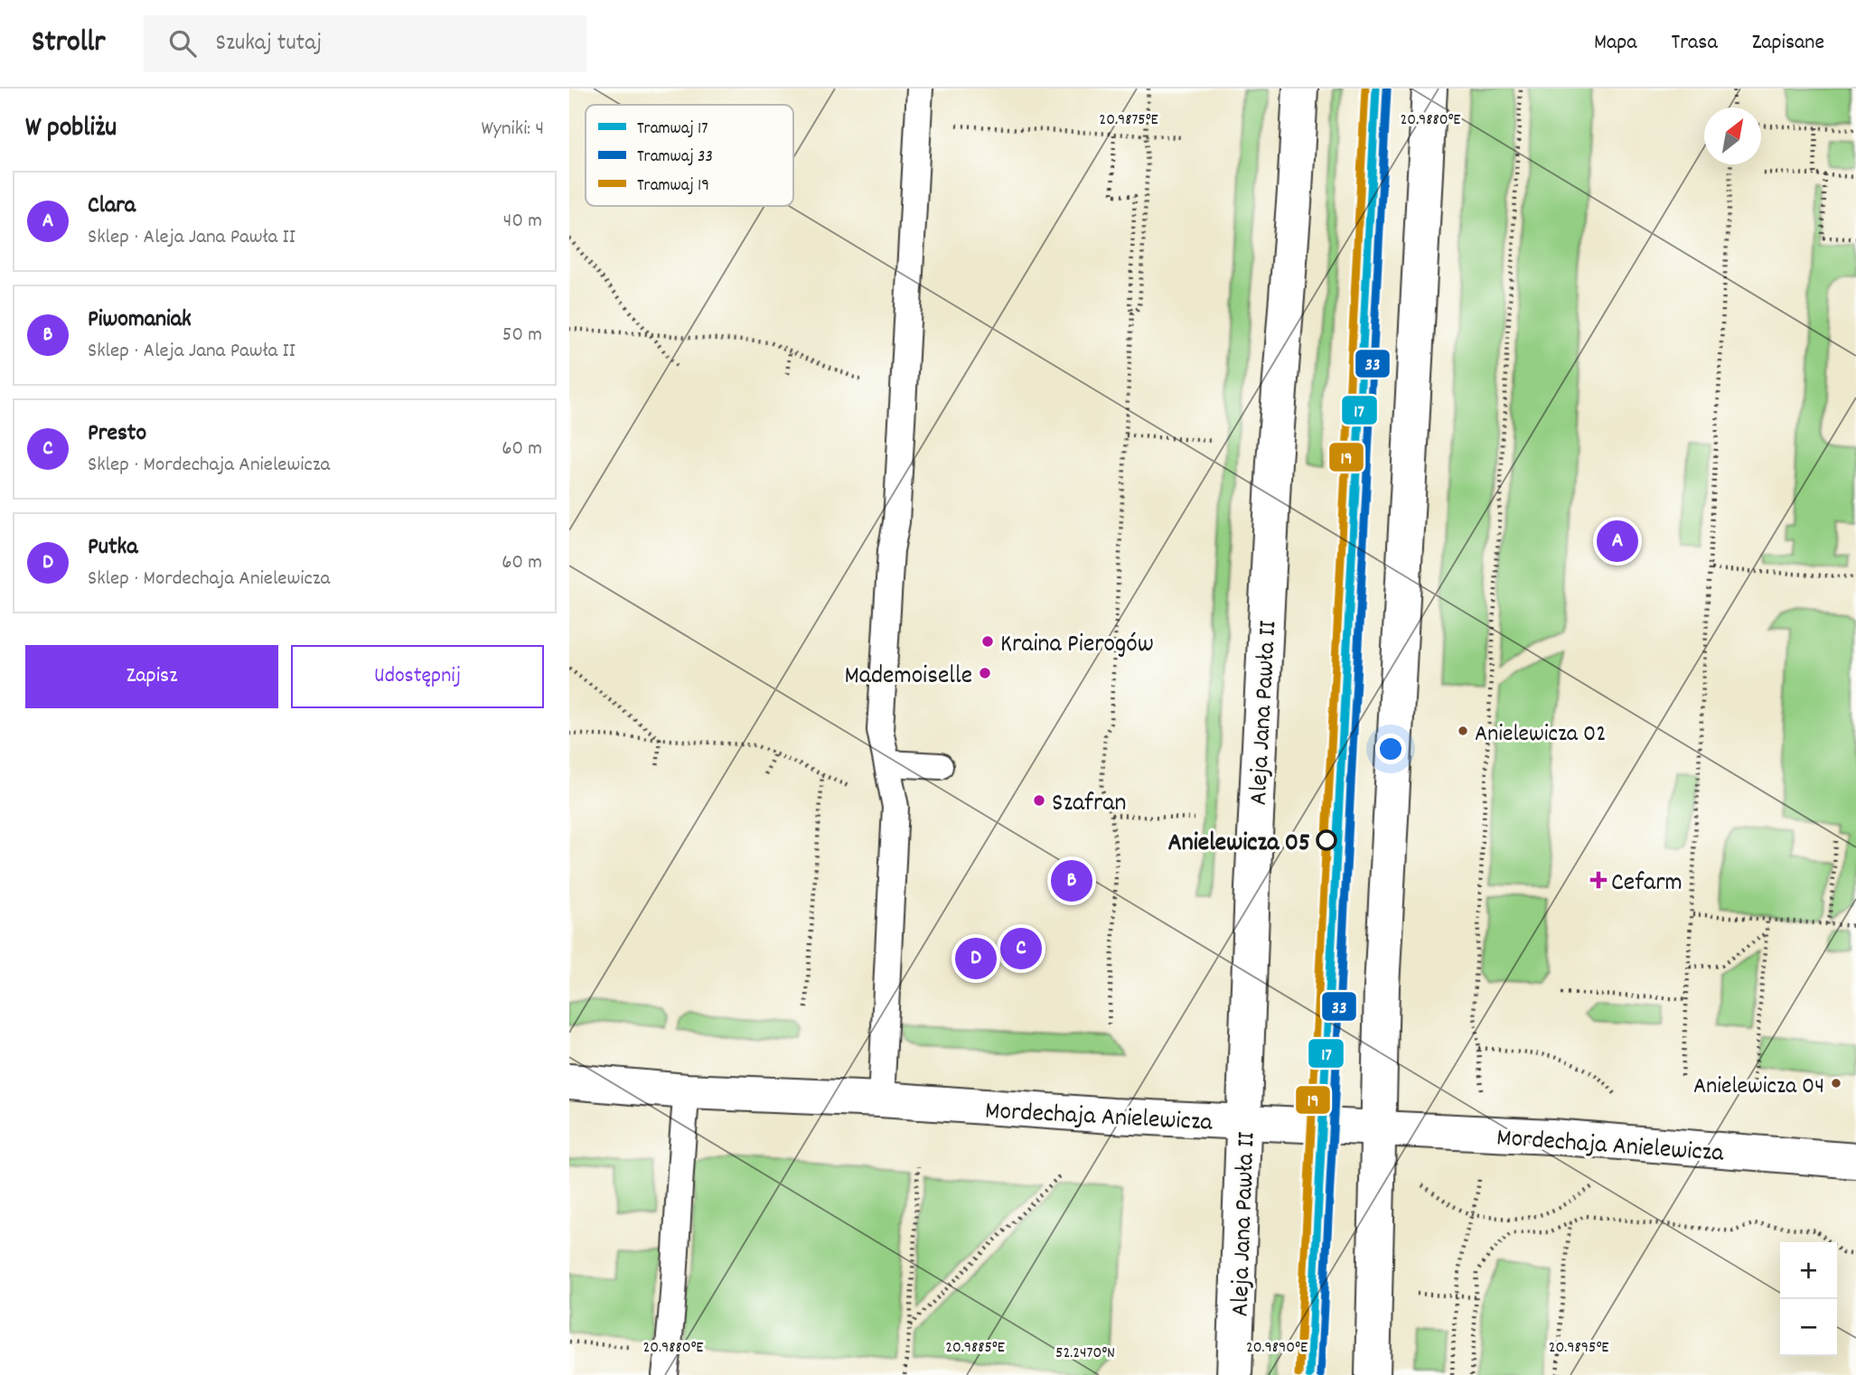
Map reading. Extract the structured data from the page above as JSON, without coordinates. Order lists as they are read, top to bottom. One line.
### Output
{"streets":{"main road":["Aleja Jana Pawła II","Mordechaja Anielewicza"]},"crossings":[["Aleja Jana Pawła II","Mordechaja Anielewicza"]],"places":{"other":["Kraina Pierogów","Mademoiselle","Anielewicza 02","Szafran","Anielewicza 05","Anielewicza 04"],"health":["Cefarm"]},"lines":["tram line 17","tram line 19","tram line 33"],"legend":["Tramwaj 17","Tramwaj 33","Tramwaj 19"],"north":"top right","page":{"header":"Strollr","search":"Szukaj tutaj","nav":["Mapa","Trasa","Zapisane"],"heading":["W pobliżu","Wyniki: 4"],"list":[{"mark":"A","name":"Clara","note":"Sklep · Aleja Jana Pawła II","value":"40 m"},{"mark":"B","name":"Piwomaniak","note":"Sklep · Aleja Jana Pawła II","value":"50 m"},{"mark":"C","name":"Presto","note":"Sklep · Mordechaja Anielewicza","value":"60 m"},{"mark":"D","name":"Putka","note":"Sklep · Mordechaja Anielewicza","value":"60 m"}],"pins":["A","B","C","D"],"buttons":["Zapisz","Udostępnij"],"map_buttons":["+","−"]},"coordinates":["20.9875°E","20.9880°E","20.9885°E","20.9890°E","20.9895°E","52.2470°N"]}
